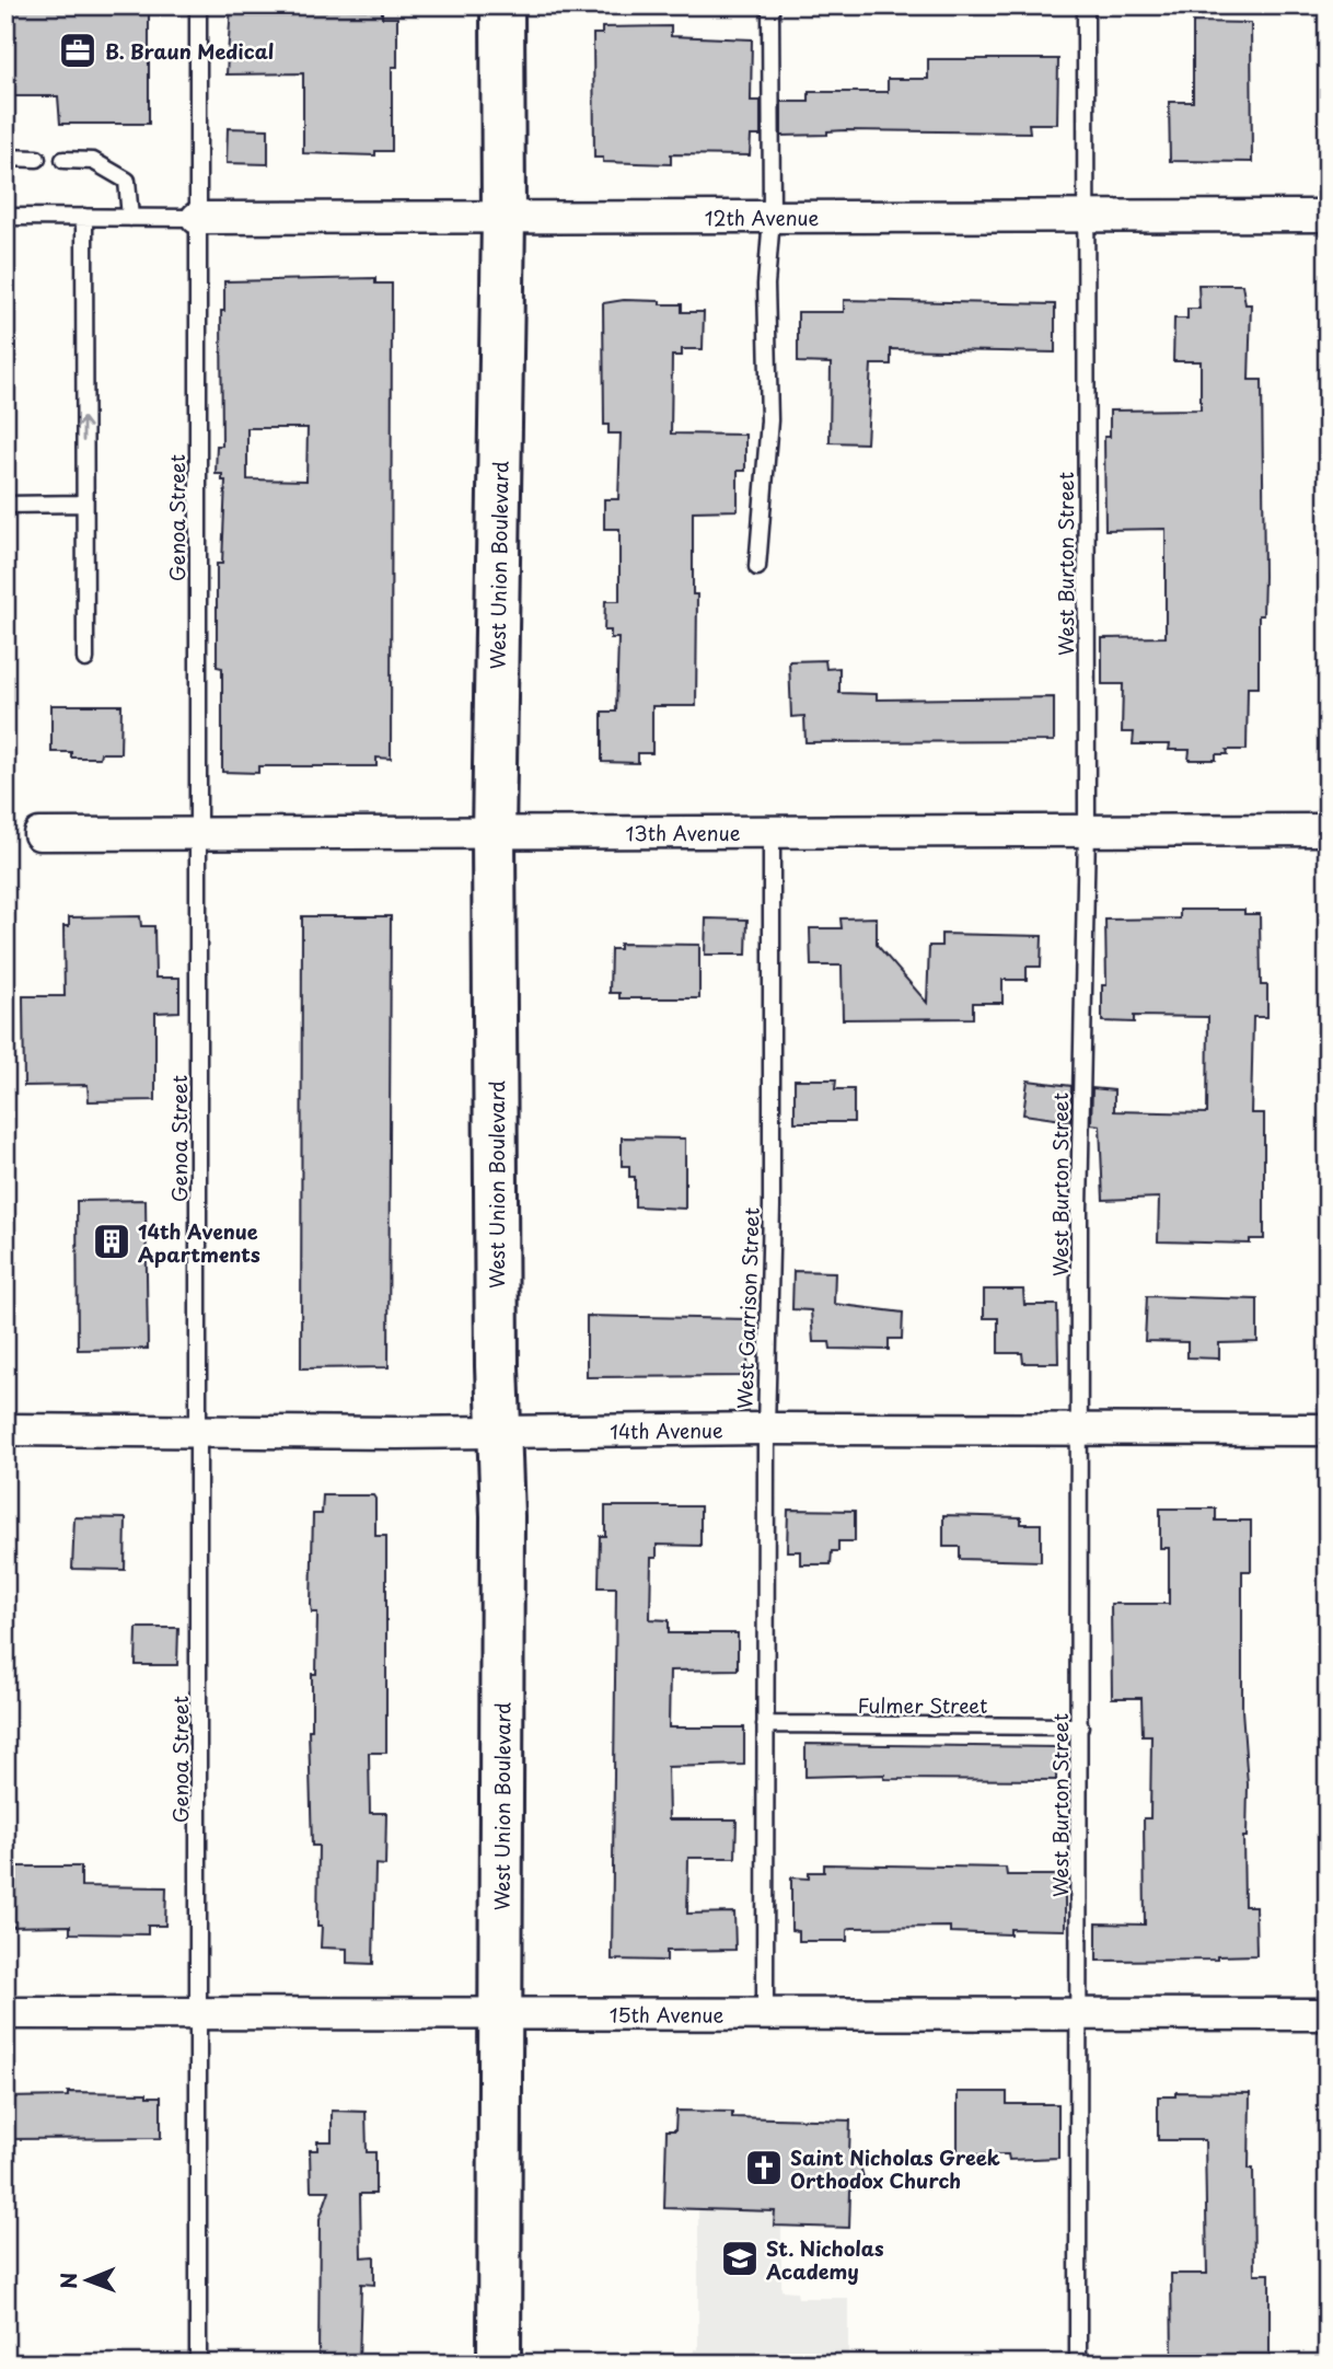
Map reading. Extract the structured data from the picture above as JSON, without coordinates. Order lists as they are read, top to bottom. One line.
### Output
{"streets":{"main road":["West Union Boulevard"],"street":["12th Avenue","13th Avenue","14th Avenue","15th Avenue"],"lane":["Genoa Street","West Burton Street","West Garrison Street","Fulmer Street"]},"crossings":[["12th Avenue","Genoa Street"],["12th Avenue","West Union Boulevard"],["12th Avenue","West Burton Street"],["Genoa Street","13th Avenue"],["Genoa Street","14th Avenue"],["Genoa Street","15th Avenue"],["West Union Boulevard","13th Avenue"],["West Union Boulevard","14th Avenue"],["West Union Boulevard","15th Avenue"],["West Burton Street","13th Avenue"],["West Burton Street","14th Avenue"],["West Burton Street","Fulmer Street"],["West Burton Street","15th Avenue"],["13th Avenue","West Garrison Street"],["West Garrison Street","14th Avenue"],["West Garrison Street","Fulmer Street"],["West Garrison Street","15th Avenue"]],"places":{"office":["B. Braun Medical"],"building":["14th Avenue Apartments"],"church":["Saint Nicholas Greek Orthodox Church"],"school or university":["St. Nicholas Academy"]},"north":"left"}
